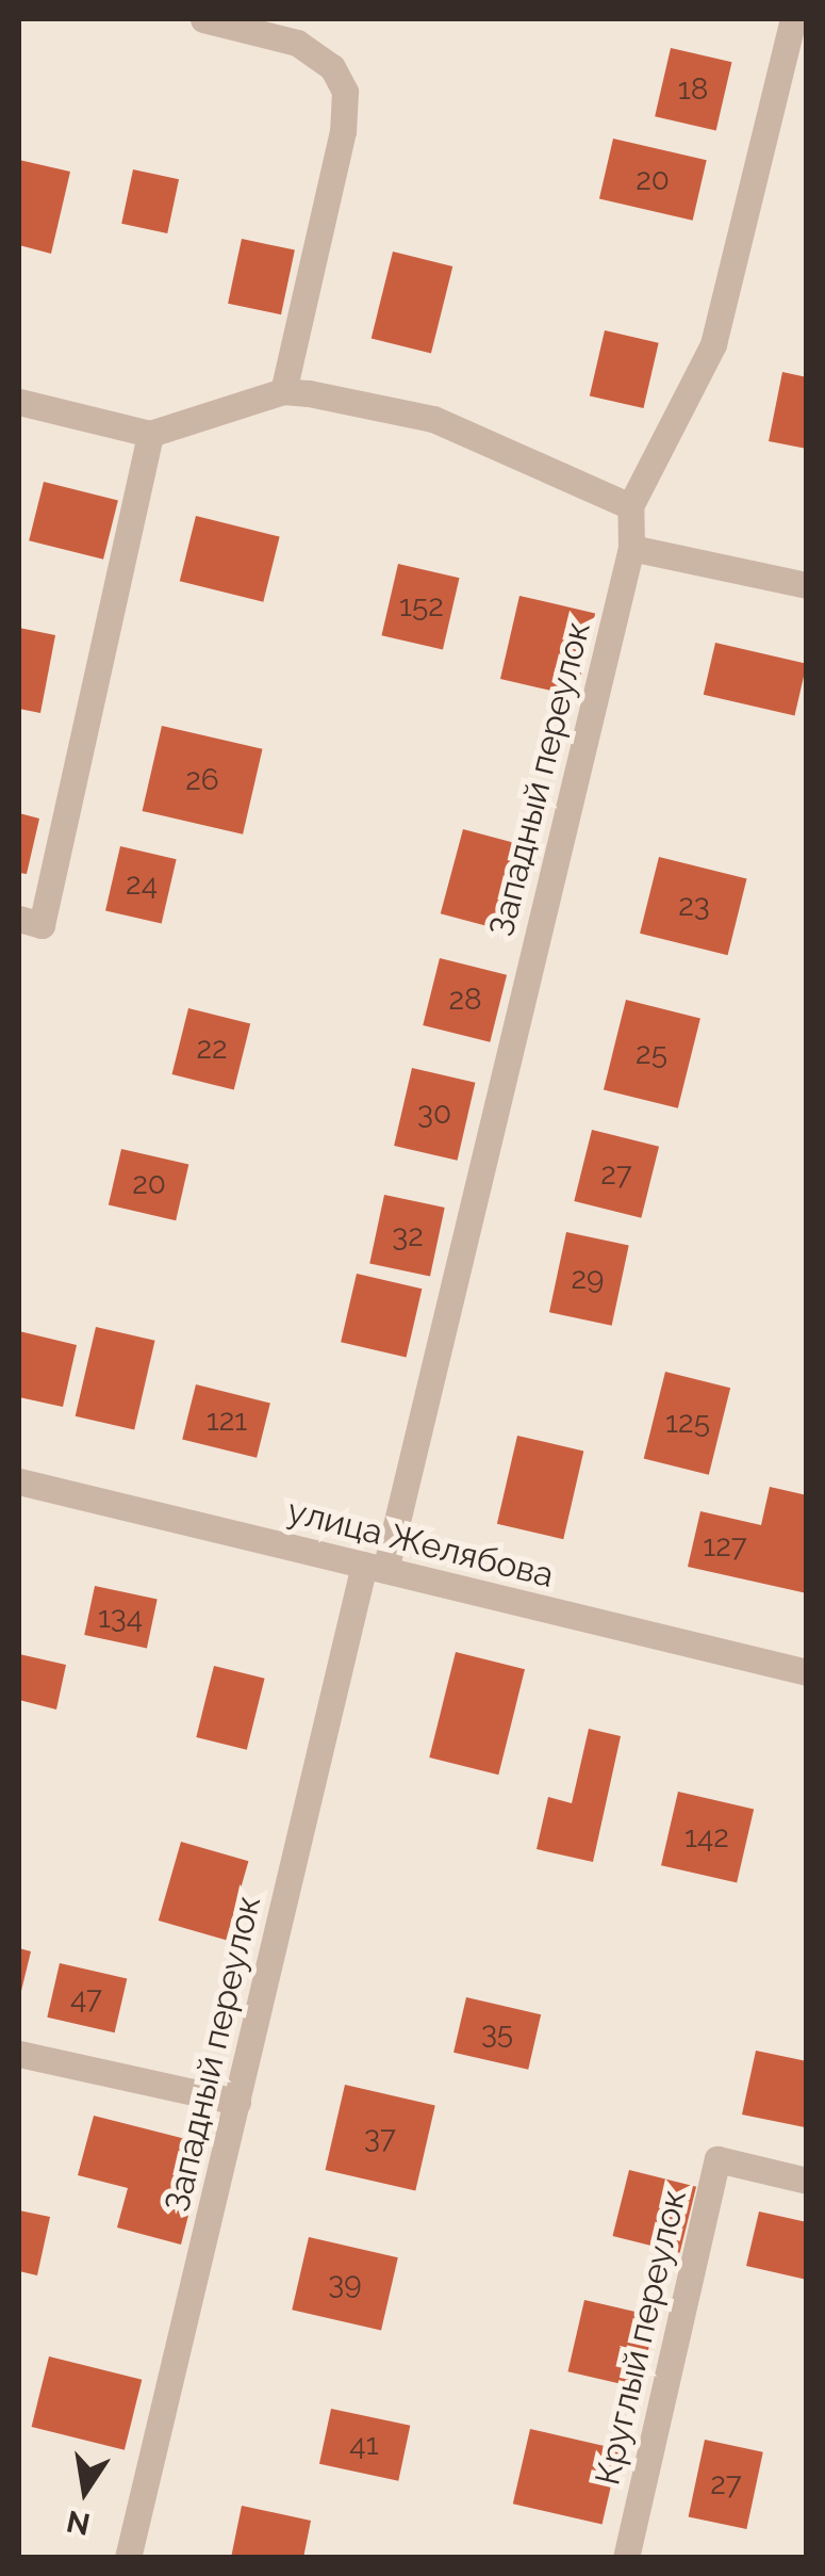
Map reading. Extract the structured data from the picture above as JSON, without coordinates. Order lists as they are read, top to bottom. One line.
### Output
{"streets":{"street":["Западный переулок","улица Желябова","Круглый переулок"]},"crossings":[["Западный переулок","улица Желябова"]],"house_numbers":["18","20","152","26","24","23","28","22","25","30","27","20","32","29","121","125","127","134","142","47","35","37","39","41","27"],"north":"bottom"}
